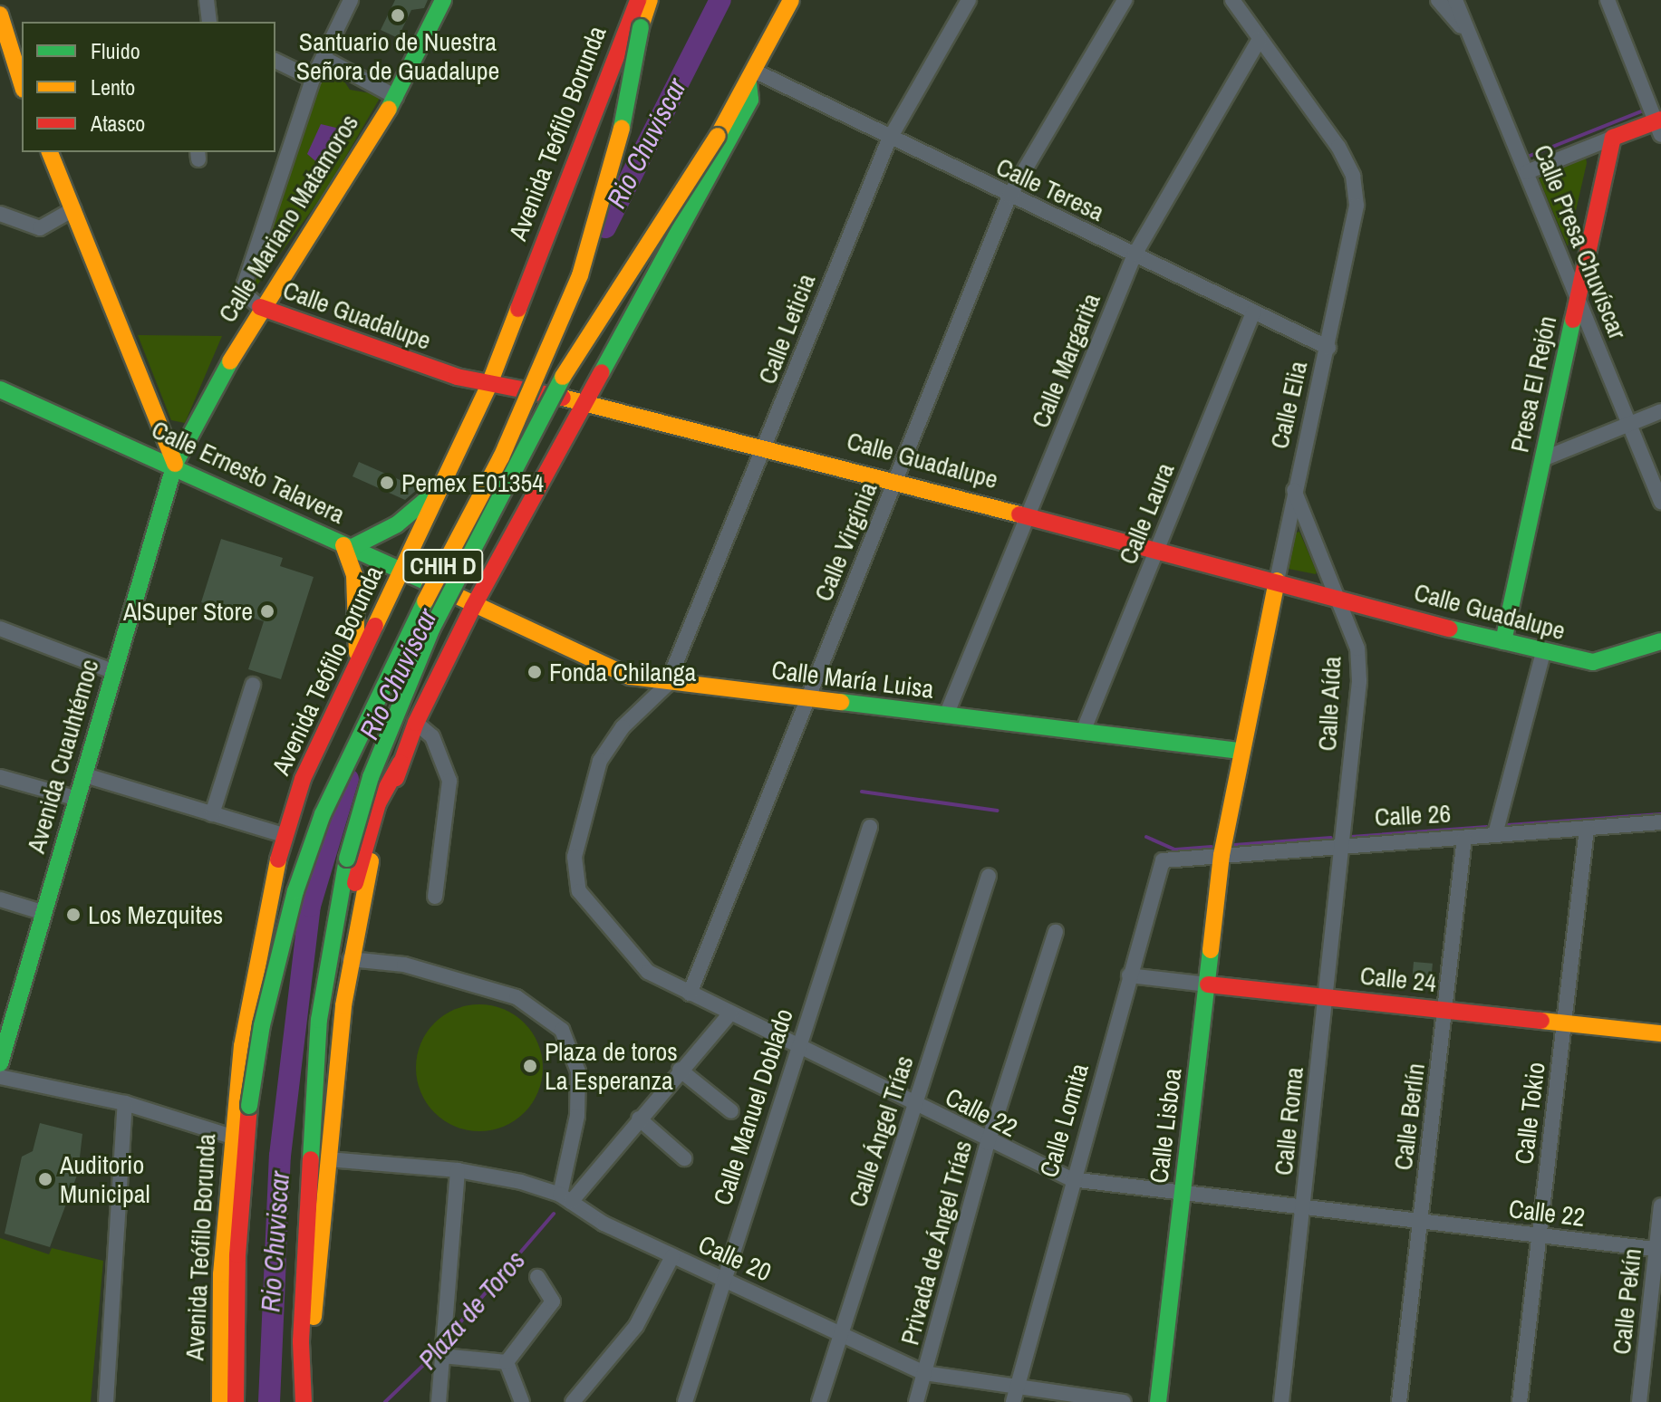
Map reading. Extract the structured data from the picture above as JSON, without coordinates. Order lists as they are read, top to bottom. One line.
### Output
{"streets":{"main road":["Avenida Teófilo Borunda","Calle Mariano Matamoros","Calle Guadalupe","Presa El Rejón","Calle Elia","Calle Ernesto Talavera","CHIH D","Calle María Luisa","Avenida Cuauhtémoc","Calle 24","Calle Lisboa"],"street":["Calle Teresa","Calle Presa Chuvíscar","Calle Leticia","Calle Margarita","Calle Laura","Calle Virginia","Calle Aída","Calle 26","Calle Manuel Doblado","Calle 22","Calle Tokio","Calle Berlín","Calle Lomita","Calle Roma","Calle Ángel Trías","Privada de Ángel Trías","Calle 20","Calle Pekín"]},"crossings":[["Avenida Teófilo Borunda","Calle Guadalupe"],["Avenida Teófilo Borunda","Calle Ernesto Talavera"],["Avenida Teófilo Borunda","CHIH D"],["Calle Teresa","Calle Leticia"],["Calle Teresa","Calle Margarita"],["Calle Teresa","Calle Elia"],["Calle Teresa","Calle Laura"],["Calle Teresa","Calle Virginia"],["Calle Teresa","CHIH D"],["Calle Mariano Matamoros","Calle Guadalupe"],["Calle Mariano Matamoros","Calle Ernesto Talavera"],["Calle Mariano Matamoros","Avenida Cuauhtémoc"],["Calle Presa Chuvíscar","Presa El Rejón"],["Calle Guadalupe","Calle Leticia"],["Calle Guadalupe","Calle Margarita"],["Calle Guadalupe","Presa El Rejón"],["Calle Guadalupe","Calle Elia"],["Calle Guadalupe","Calle Laura"],["Calle Guadalupe","Calle Virginia"],["Calle Guadalupe","Calle Aída"],["Calle Leticia","Calle María Luisa"],["Calle Leticia","Calle 22"],["Calle Margarita","Calle Elia"],["Calle Margarita","Calle María Luisa"],["Calle Elia","Calle María Luisa"],["Calle Elia","Calle Aída"],["Calle Elia","Calle 26"],["Calle Elia","Calle Lisboa"],["Calle Ernesto Talavera","Calle María Luisa"],["Calle Ernesto Talavera","Avenida Cuauhtémoc"],["Calle Laura","Calle María Luisa"],["Calle Virginia","Calle María Luisa"],["Calle Virginia","Calle 22"],["Calle María Luisa","Calle 22"],["Calle Aída","Calle 26"],["Calle Aída","Calle Roma"],["Calle 26","Calle Tokio"],["Calle 26","Calle Berlín"],["Calle 26","Calle Lomita"],["Calle 26","Calle Roma"],["Calle 26","Calle Lisboa"],["Calle 24","Calle Tokio"],["Calle 24","Calle Berlín"],["Calle 24","Calle Lomita"],["Calle 24","Calle Roma"],["Calle 24","Calle Lisboa"],["Calle Manuel Doblado","Calle 22"],["Calle Manuel Doblado","Calle 20"],["Calle 22","Calle Tokio"],["Calle 22","Calle Berlín"],["Calle 22","Calle Lomita"],["Calle 22","Calle Roma"],["Calle 22","Calle Lisboa"],["Calle 22","Calle Ángel Trías"],["Calle 22","Privada de Ángel Trías"],["Calle 22","Calle Pekín"],["Calle Lomita","Calle 20"],["Calle Ángel Trías","Calle 20"],["Privada de Ángel Trías","Calle 20"]],"water":["Rio Chuviscar","Plaza de Toros"],"places":["Santuario de Nuestra Señora de Guadalupe","Pemex E01354","AlSuper Store","Fonda Chilanga","Los Mezquites","Plaza de toros La Esperanza","Auditorio Municipal"],"legend":["Fluido","Lento","Atasco"]}
